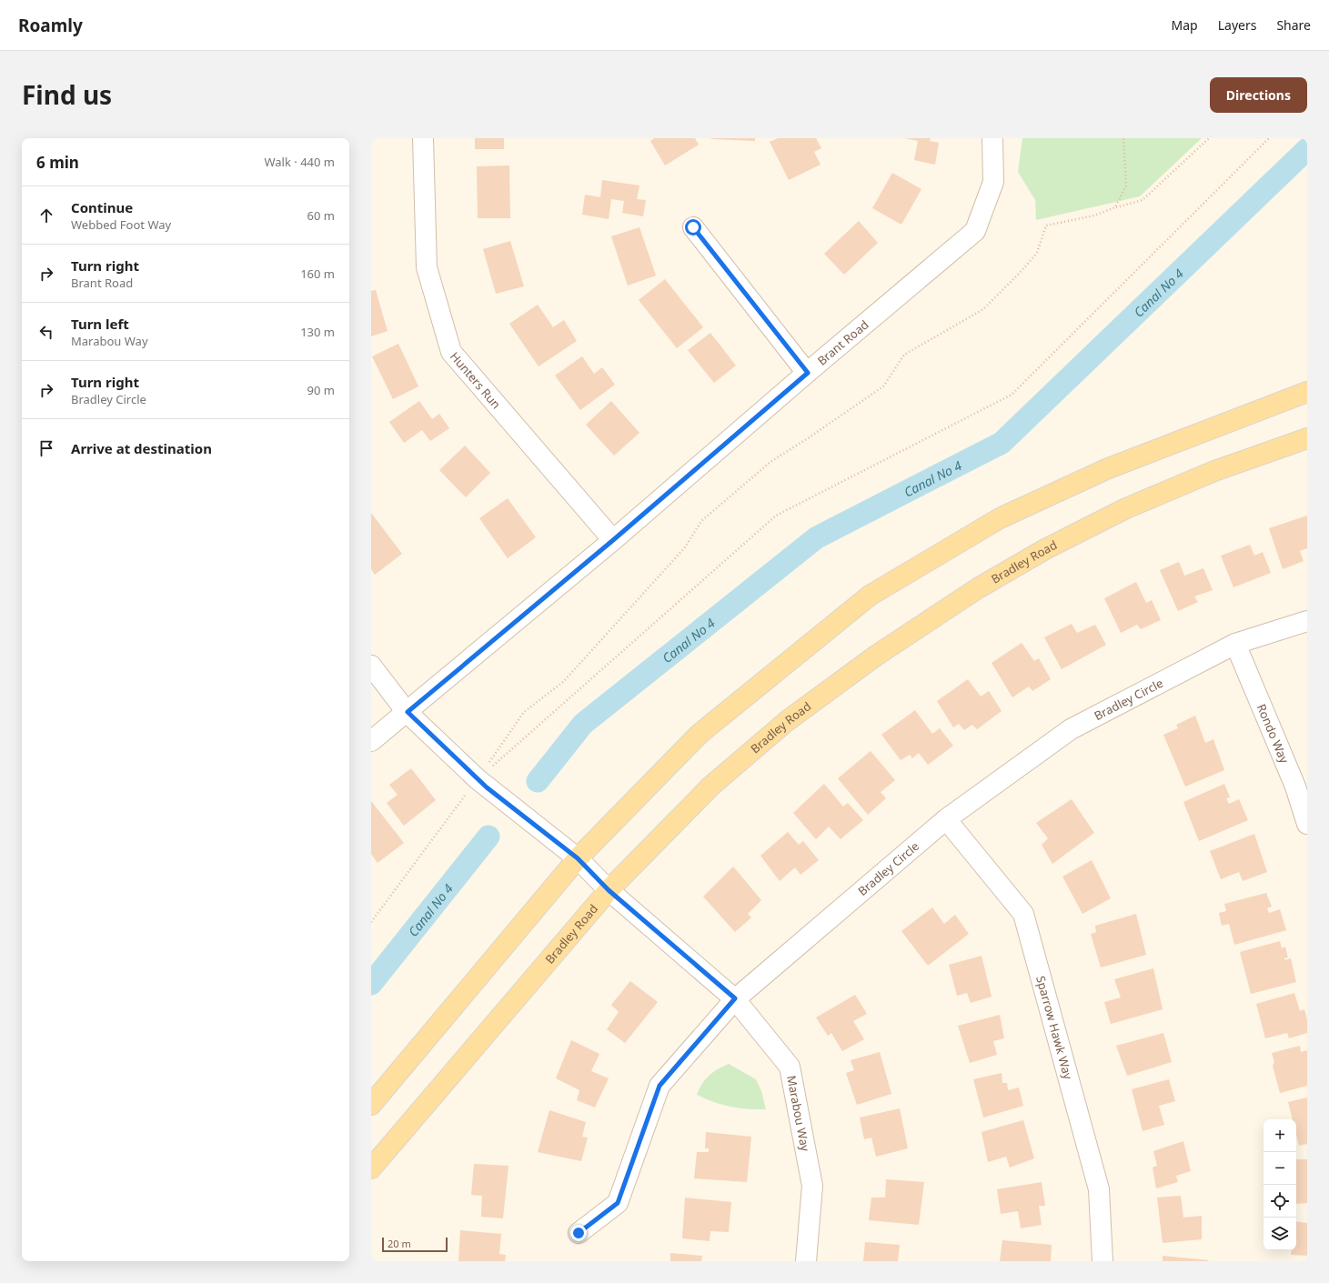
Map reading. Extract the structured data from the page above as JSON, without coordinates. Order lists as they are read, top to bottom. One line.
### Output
{"streets":{"main road":["Bradley Road"],"street":["Brant Road","Hunters Run","Bradley Circle","Rondo Way","Sparrow Hawk Way","Marabou Way"]},"crossings":[["Brant Road","Hunters Run"],["Brant Road","Marabou Way"],["Bradley Road","Marabou Way"],["Bradley Circle","Rondo Way"],["Bradley Circle","Sparrow Hawk Way"],["Bradley Circle","Marabou Way"]],"water":["Canal No 4"],"scale_bar":"20 m","page":{"header":"Roamly","nav":["Map","Layers","Share"],"title":"Find us","buttons":"Directions","heading":["6 min","Walk · 440 m"],"list":[["Continue","Webbed Foot Way","60 m"],["Turn right","Brant Road","160 m"],["Turn left","Marabou Way","130 m"],["Turn right","Bradley Circle","90 m"],"Arrive at destination"],"map_buttons":["+","−"],"scale":"20 m"}}
